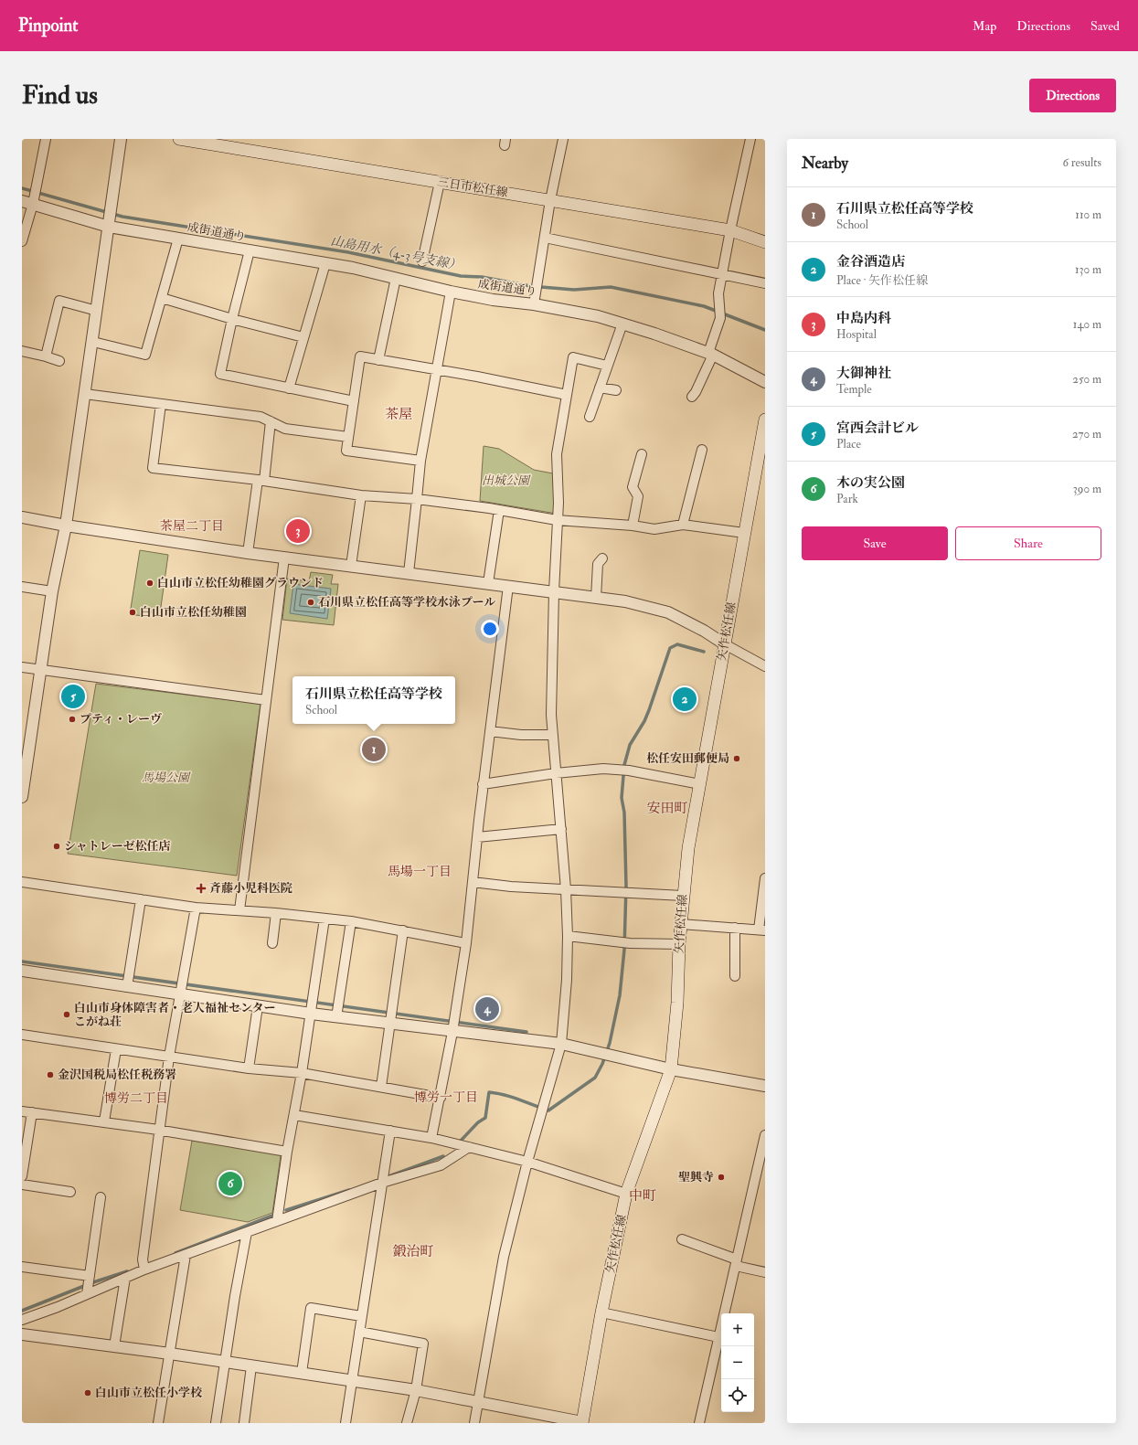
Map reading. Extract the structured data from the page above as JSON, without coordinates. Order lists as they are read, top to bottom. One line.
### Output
{"streets":{"main road":["三日市松任線","矢作松任線"],"street":["成街道通り"]},"districts":["茶屋","茶屋二丁目","安田町","馬場一丁目","博労一丁目","博労二丁目","中町","鍛治町"],"water":["山島用水（4-3号支線）"],"parks":["出城公園","馬場公園"],"places":{"other":["白山市立松任幼稚園グラウンド","石川県立松任高等学校水泳プール","白山市立松任幼稚園","プティ・レーヴ","松任安田郵便局","シャトレーゼ松任店","白山市身体障害者・老人福祉センター こがね荘","金沢国税局松任税務署","聖興寺","白山市立松任小学校"],"health":["斉藤小児科医院"]},"page":{"header":"Pinpoint","nav":["Map","Directions","Saved"],"buttons":["Directions",["Save","Share"]],"title":"Find us","heading":["Nearby","6 results"],"list":[{"mark":"1","name":"石川県立松任高等学校","note":"School","value":"110 m"},{"mark":"2","name":"金谷酒造店","note":"Place · 矢作松任線","value":"130 m"},{"mark":"3","name":"中島内科","note":"Hospital","value":"140 m"},{"mark":"4","name":"大御神社","note":"Temple","value":"250 m"},{"mark":"5","name":"宮西会計ビル","note":"Place","value":"270 m"},{"mark":"6","name":"木の実公園","note":"Park","value":"390 m"}],"pins":["3","5","2","1","4","6"],"popup":["石川県立松任高等学校","School"],"map_buttons":["+","−"]}}
